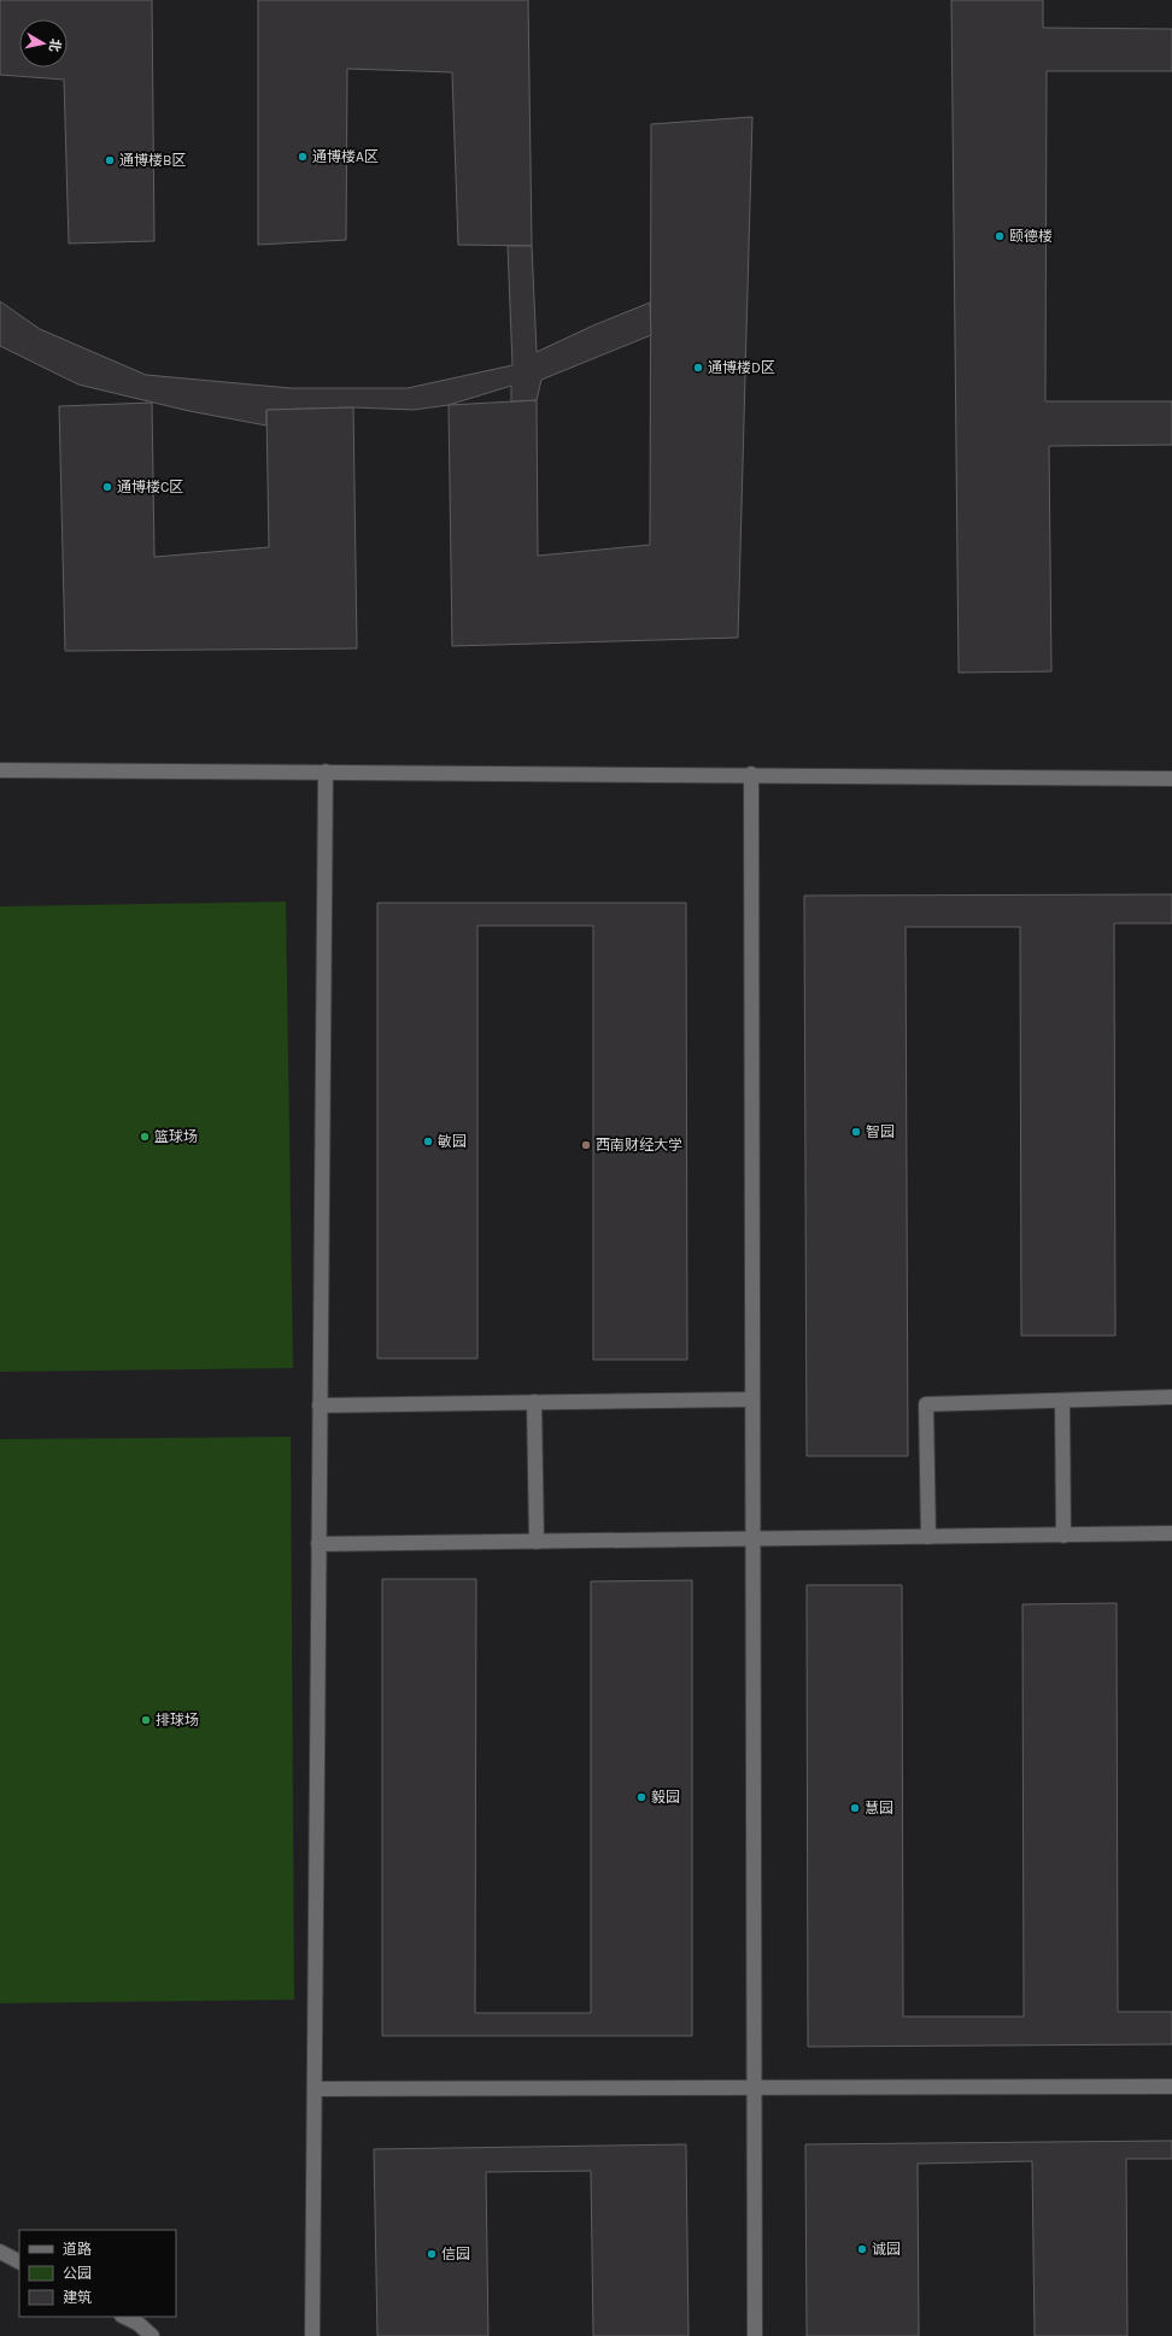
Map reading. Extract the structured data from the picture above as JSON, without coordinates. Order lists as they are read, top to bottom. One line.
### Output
{"places":["通博楼A区","通博楼B区","颐德楼","通博楼D区","通博楼C区","智园","篮球场","敏园","西南财经大学","排球场","毅园","慧园","诚园","信园"],"legend":["道路","公园","建筑"],"north":"right"}
